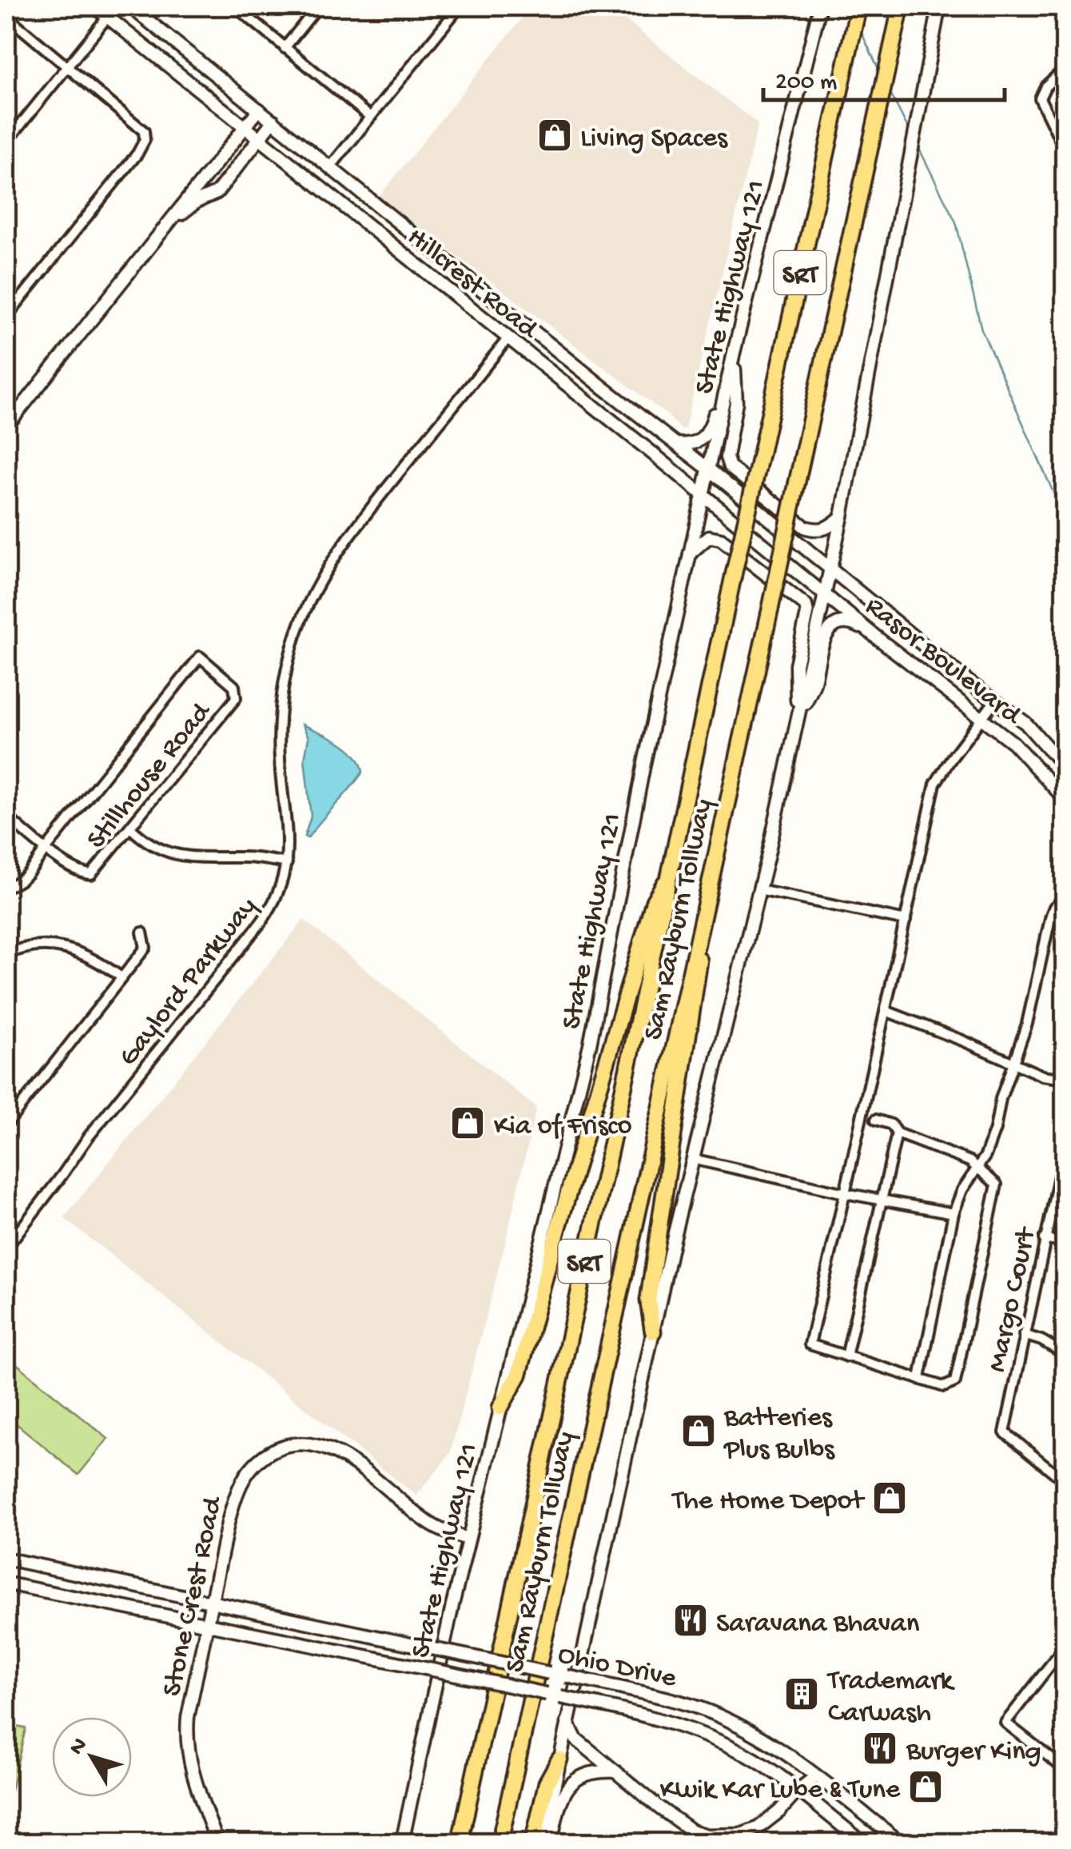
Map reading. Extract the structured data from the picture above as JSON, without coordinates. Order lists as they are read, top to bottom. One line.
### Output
{"streets":{"highway":["SRT","Sam Rayburn Tollway"],"main road":["Hillcrest Road","State Highway 121","Rasor Boulevard","Stone Crest Road","Ohio Drive"],"street":["Stillhouse Road","Gaylord Parkway","Margo Court"]},"crossings":[["Hillcrest Road","State Highway 121"],["Hillcrest Road","Rasor Boulevard"],["Hillcrest Road","Gaylord Parkway"],["State Highway 121","Stone Crest Road"],["Stone Crest Road","Ohio Drive"]],"places":{"shop":["Living Spaces","Kia of Frisco","Batteries Plus Bulbs","The Home Depot","Kwik Kar Lube & Tune"],"restaurant":["Saravana Bhavan","Burger King"],"building":["Trademark Carwash"]},"scale_bar":"200 m","north":"top left"}
